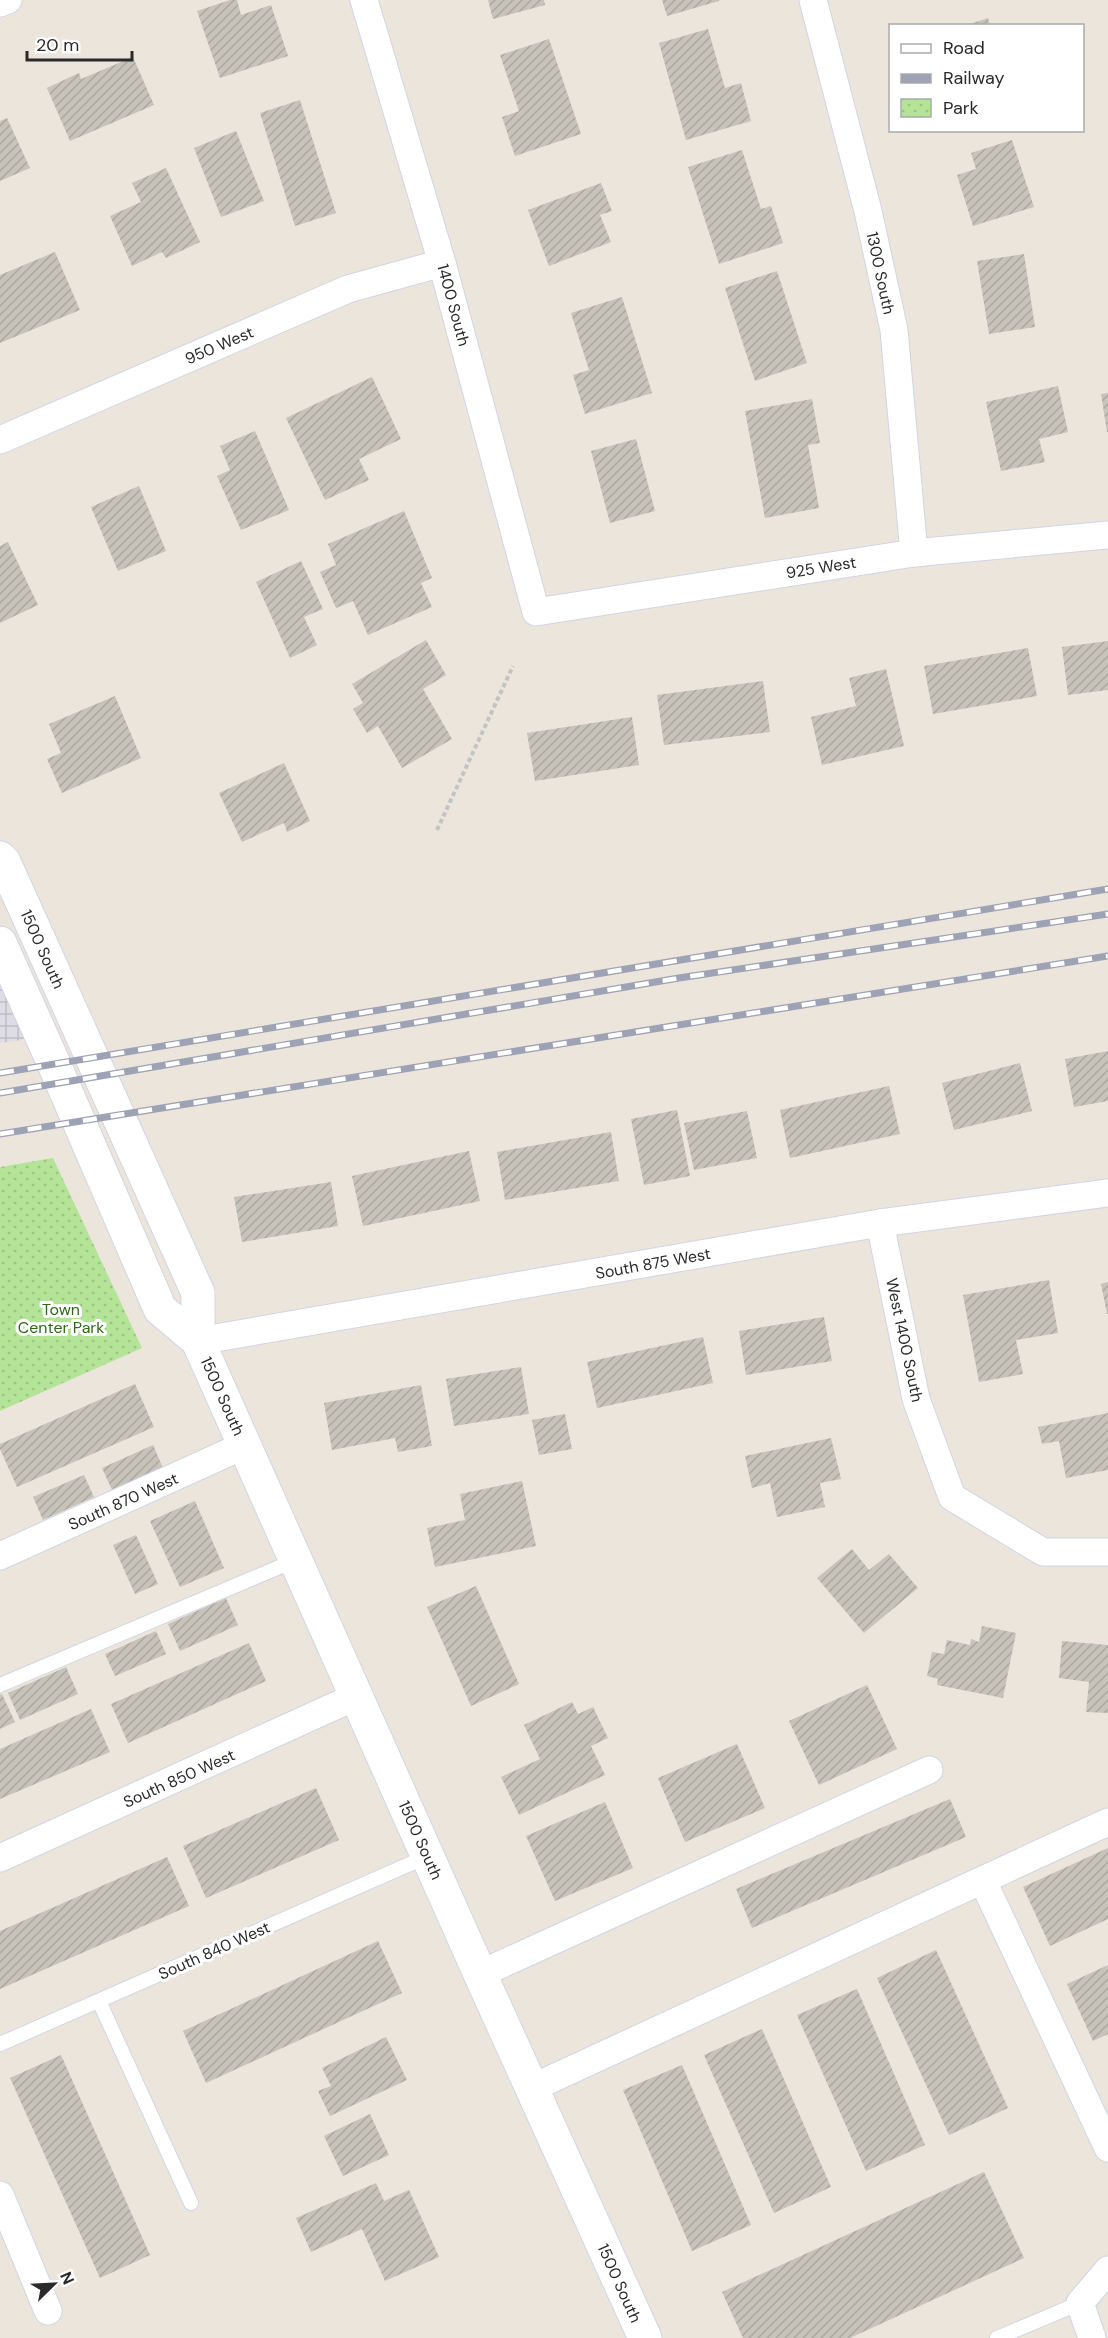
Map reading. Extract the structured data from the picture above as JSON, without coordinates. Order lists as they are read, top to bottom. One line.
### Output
{"streets":{"street":["1300 South","1400 South","950 West","925 West","1500 South","South 875 West","West 1400 South","South 870 West","South 850 West"],"lane":["South 840 West"]},"crossings":[["1300 South","925 West"],["1400 South","950 West"],["1400 South","925 West"],["1500 South","South 875 West"],["1500 South","South 870 West"],["1500 South","South 850 West"],["1500 South","South 840 West"],["South 875 West","West 1400 South"]],"parks":["Town Center Park"],"legend":["Road","Railway","Park"],"scale_bar":"20 m","north":"top right"}
